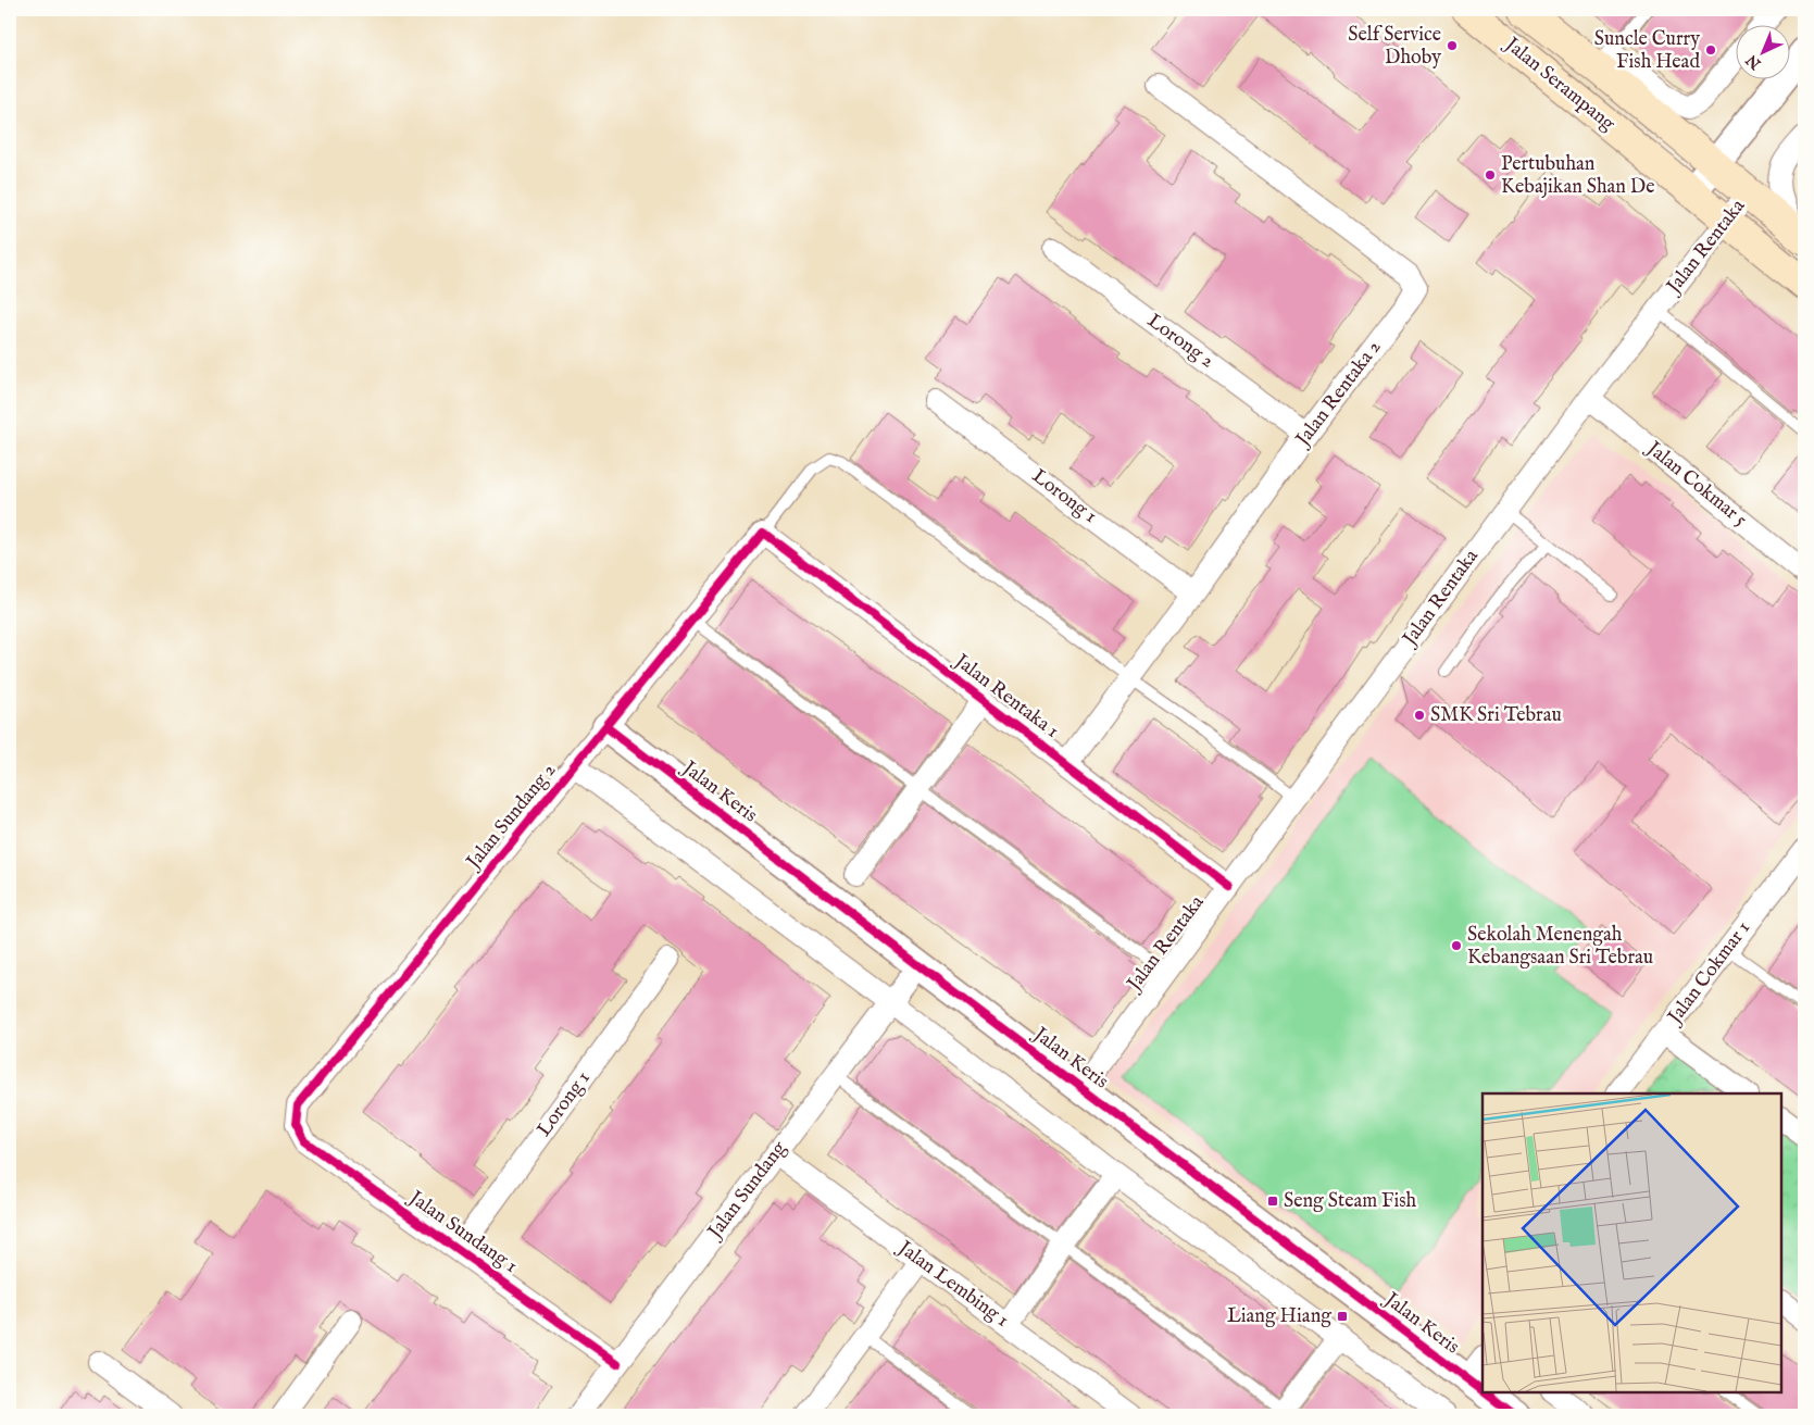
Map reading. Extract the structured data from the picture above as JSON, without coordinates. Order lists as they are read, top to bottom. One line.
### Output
{"streets":{"main road":["Jalan Serampang"],"street":["Jalan Rentaka","Lorong 2","Jalan Rentaka 2","Jalan Cokmar 5","Lorong 1","Jalan Rentaka 1","Jalan Keris","Jalan Sundang 2","Jalan Cokmar 1","Jalan Sundang","Jalan Sundang 1","Jalan Lembing 1"]},"crossings":[["Jalan Serampang","Jalan Rentaka"],["Jalan Rentaka","Jalan Cokmar 5"],["Jalan Rentaka","Jalan Rentaka 1"],["Jalan Rentaka","Jalan Keris"],["Lorong 2","Jalan Rentaka 2"],["Jalan Rentaka 2","Lorong 1"],["Jalan Rentaka 2","Jalan Rentaka 1"],["Jalan Rentaka 2","Jalan Sundang 2"],["Lorong 1","Jalan Sundang 1"],["Jalan Rentaka 1","Jalan Sundang 2"],["Jalan Keris","Jalan Sundang 2"],["Jalan Keris","Jalan Sundang"],["Jalan Sundang 2","Jalan Sundang 1"],["Jalan Sundang","Jalan Sundang 1"],["Jalan Sundang","Jalan Lembing 1"]],"places":{"other":["Self Service Dhoby","Suncle Curry Fish Head","Pertubuhan Kebajikan Shan De","SMK Sri Tebrau","Sekolah Menengah Kebangsaan Sri Tebrau"],"transit":["Seng Steam Fish","Liang Hiang"]},"north":"bottom left"}
